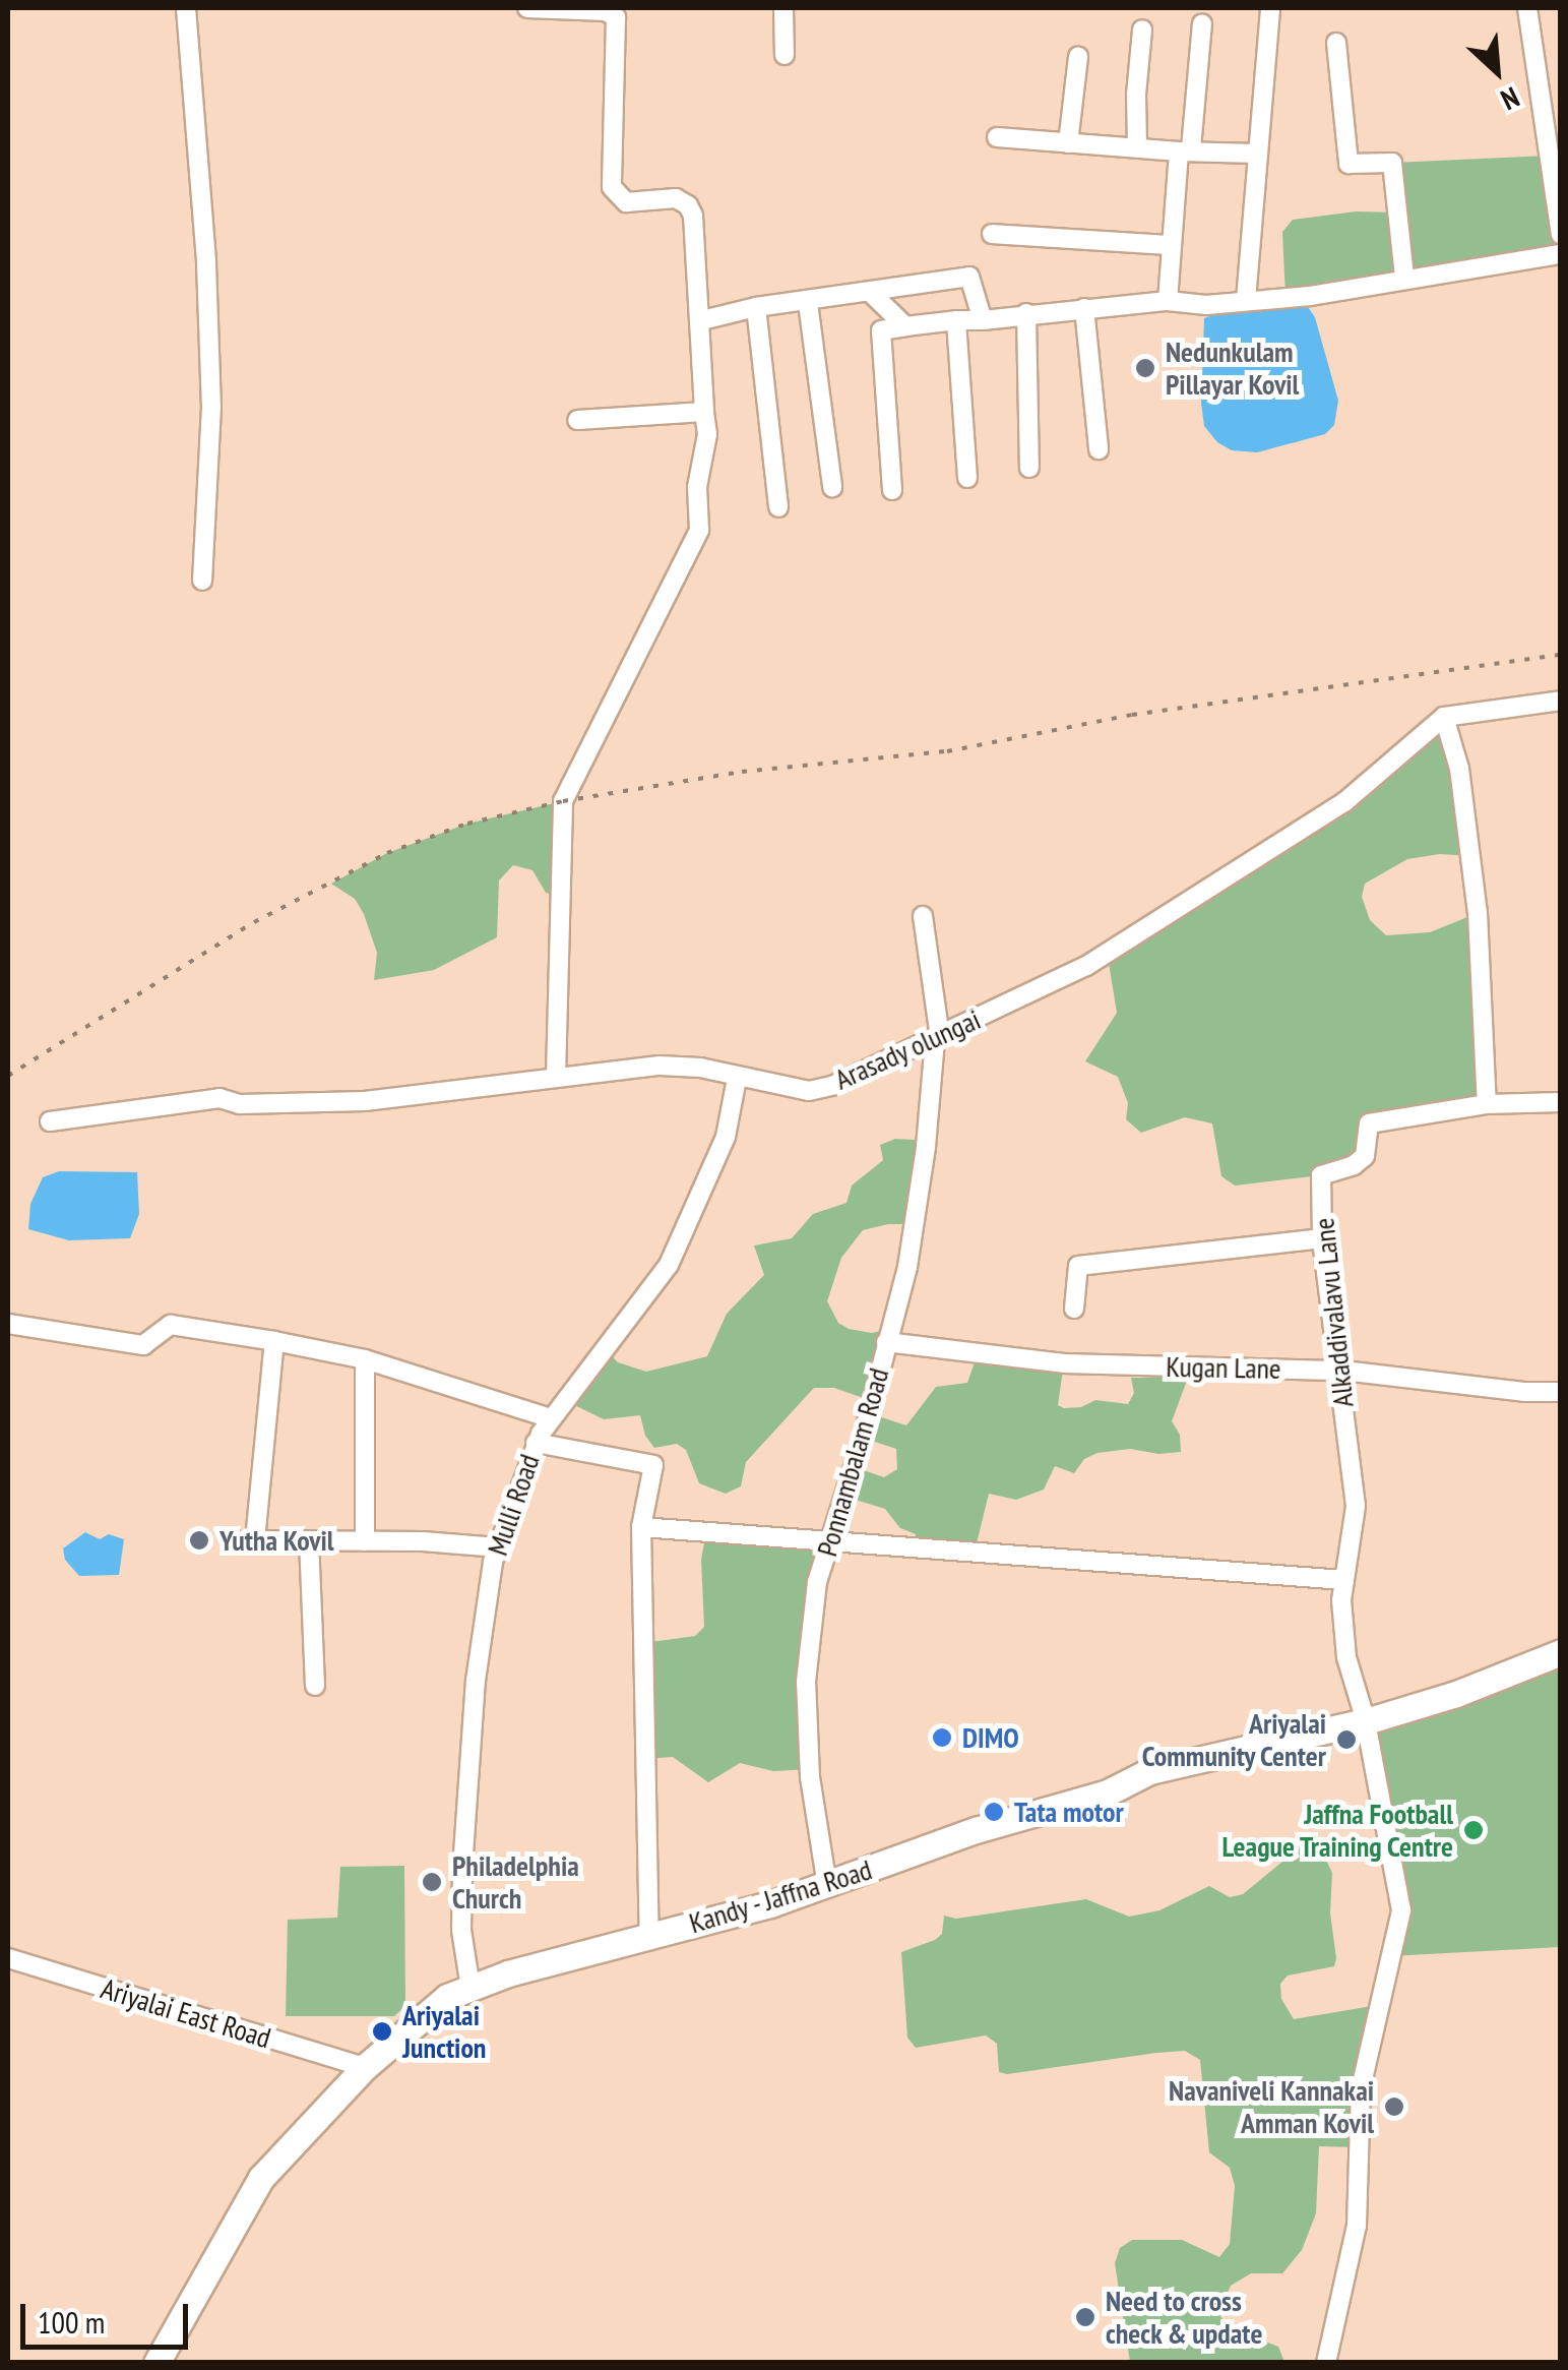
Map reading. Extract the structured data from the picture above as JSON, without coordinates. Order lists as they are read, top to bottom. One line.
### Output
{"streets":{"highway":["Kandy - Jaffna Road"],"street":["Arasady olungai","Alkaddivalavu Lane","Kugan Lane","Ponnambalam Road","Mulli Road","Ariyalai East Road"]},"crossings":[["Arasady olungai","Ponnambalam Road"],["Arasady olungai","Mulli Road"],["Alkaddivalavu Lane","Kugan Lane"],["Alkaddivalavu Lane","Kandy - Jaffna Road"],["Kugan Lane","Ponnambalam Road"],["Ponnambalam Road","Kandy - Jaffna Road"],["Mulli Road","Kandy - Jaffna Road"],["Kandy - Jaffna Road","Ariyalai East Road"]],"places":["Nedunkulam Pillayar Kovil","Yutha Kovil","DIMO","Ariyalai Community Center","Tata motor","Jaffna Football League Training Centre","Philadelphia Church","Ariyalai Junction","Navaniveli Kannakai Amman Kovil","Need to cross check & update"],"scale_bar":"100 m","north":"bottom right"}
